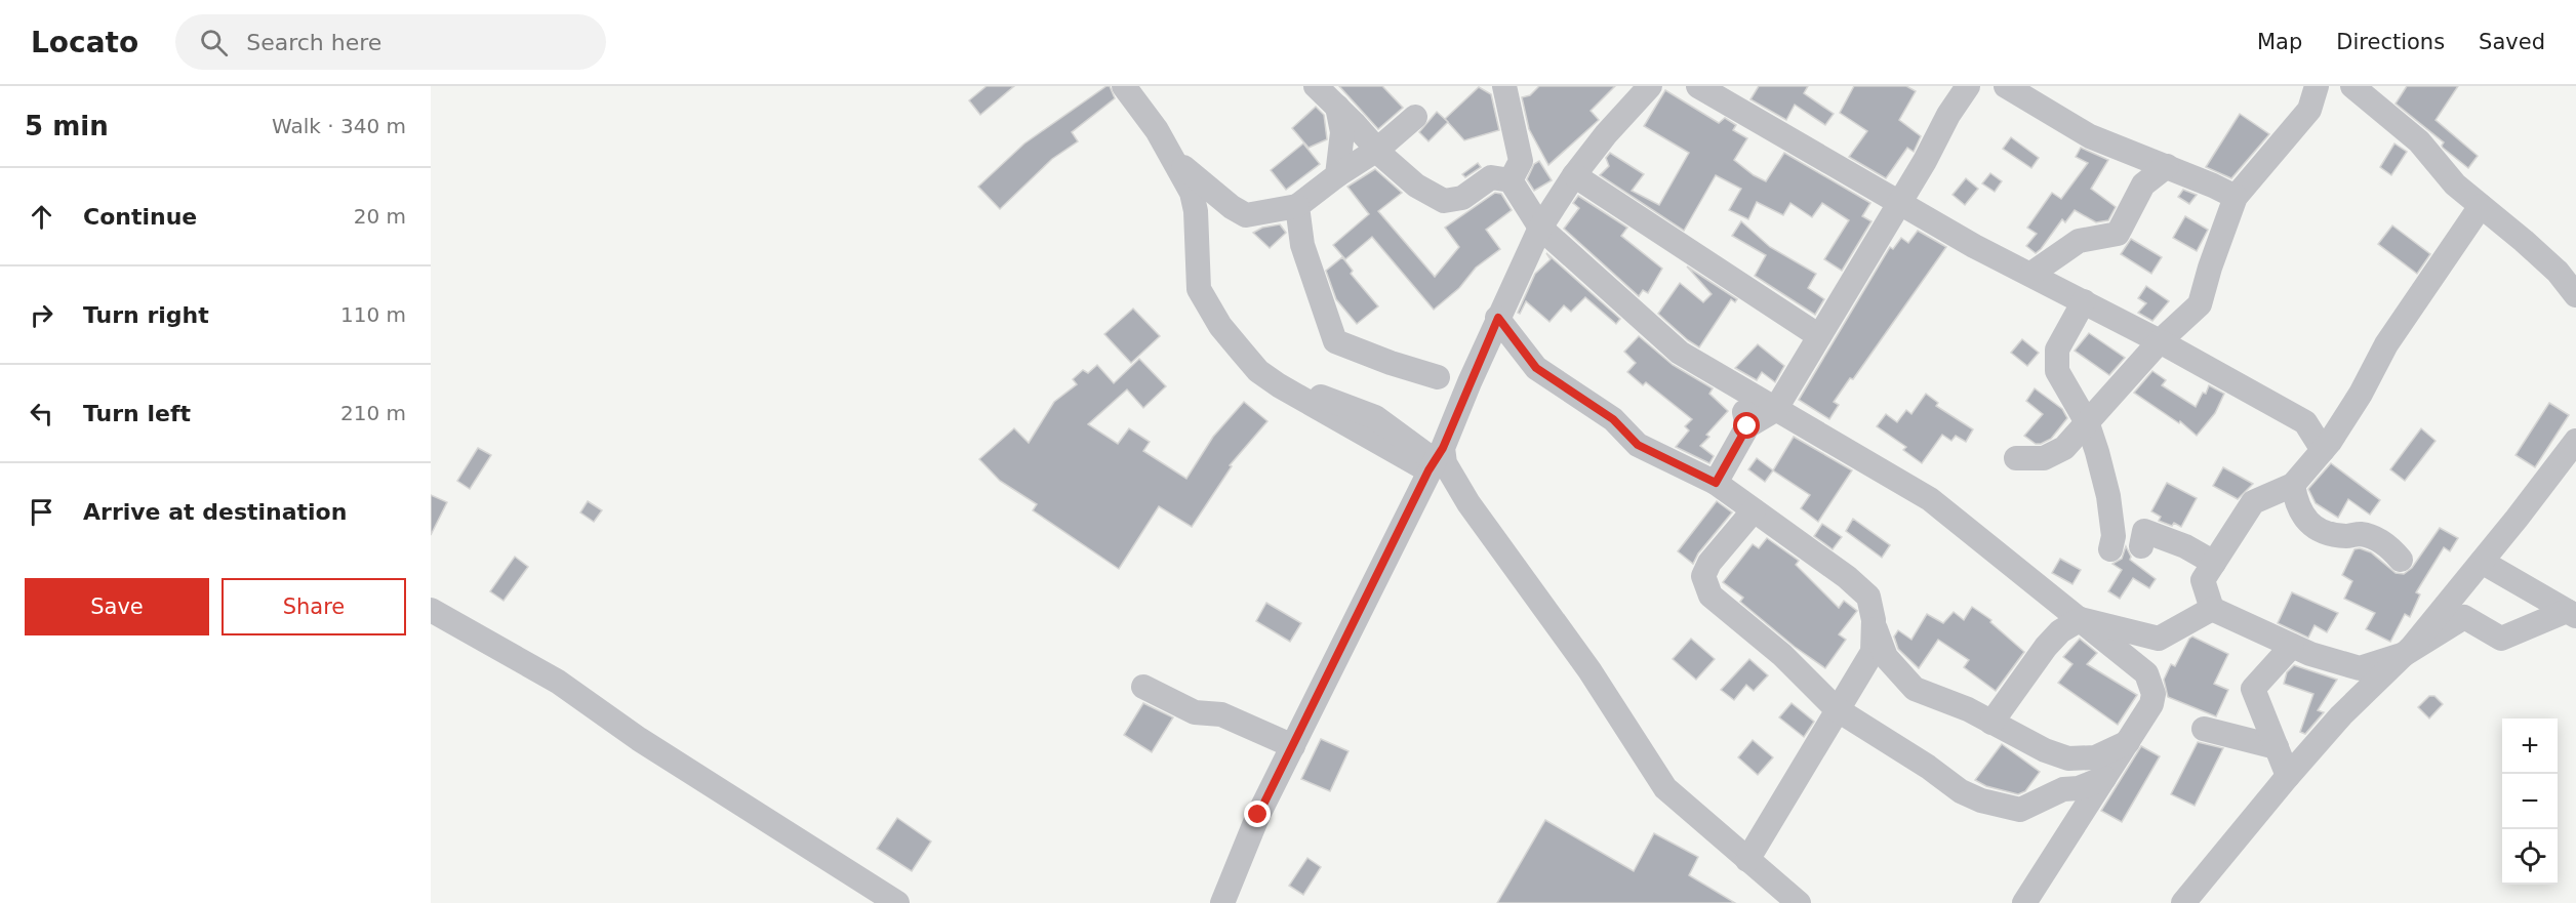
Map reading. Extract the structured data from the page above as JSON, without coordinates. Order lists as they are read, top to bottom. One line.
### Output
{"page":{"header":"Locato","search":"Search here","nav":["Map","Directions","Saved"],"heading":["5 min","Walk · 340 m"],"list":[["Continue","20 m"],["Turn right","110 m"],["Turn left","210 m"],"Arrive at destination"],"buttons":["Save","Share"],"map_buttons":["+","−"]}}
